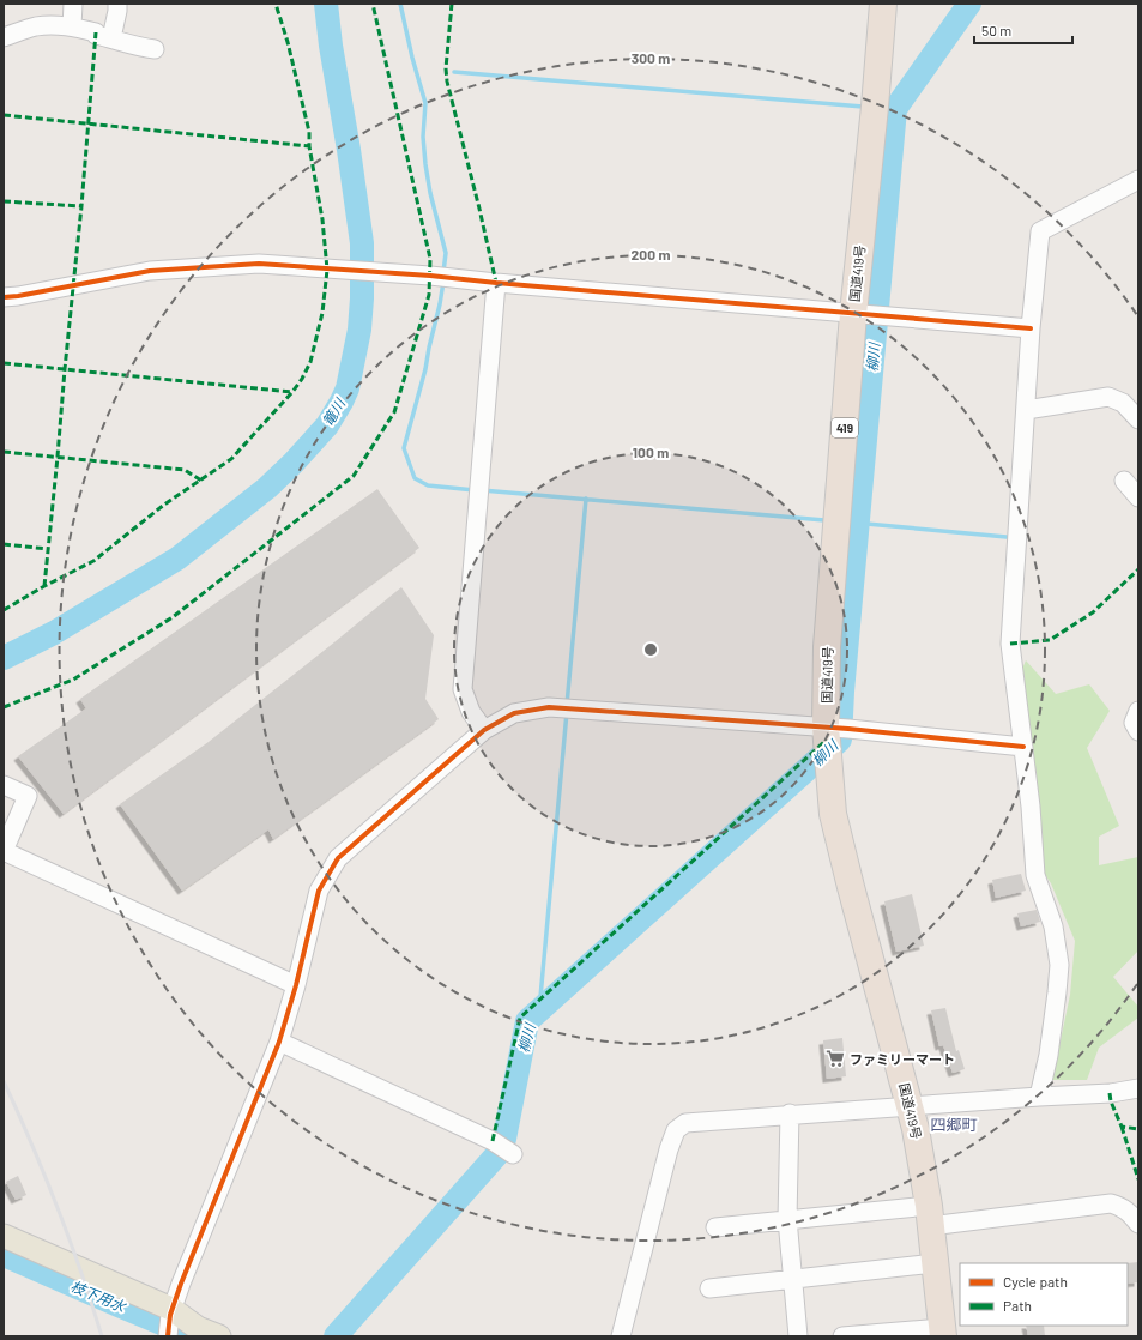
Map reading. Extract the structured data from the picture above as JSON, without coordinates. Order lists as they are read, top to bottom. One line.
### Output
{"streets":{"highway":["国道419号","419"]},"districts":["四郷町"],"water":["柳川","篭川","枝下用水"],"places":{"supermarket":["ファミリーマート"]},"legend":["Cycle path","Path"],"scale_bar":"50 m","rings":["300 m","200 m","100 m"]}
